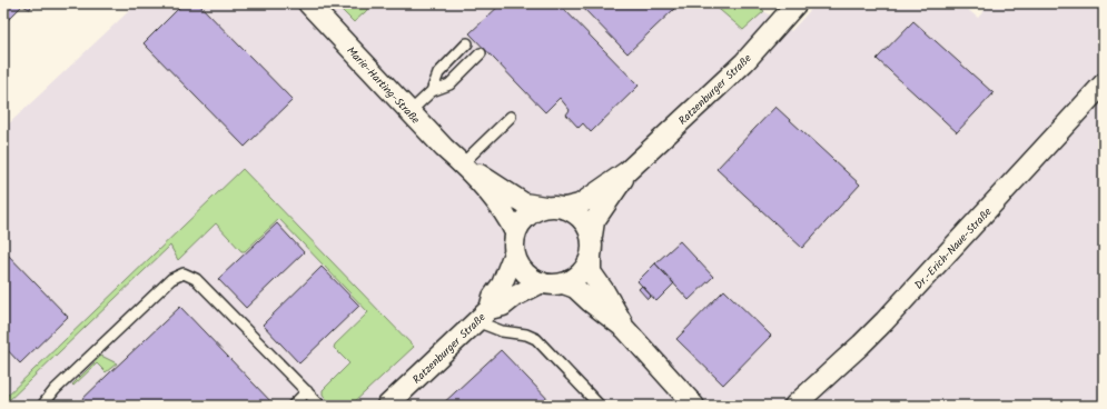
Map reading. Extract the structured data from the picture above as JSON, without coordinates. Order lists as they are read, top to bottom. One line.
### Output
{"streets":{"street":["Marie-Harting-Straße","Ratzenburger Straße","Dr.-Erich-Naue-Straße"]}}
